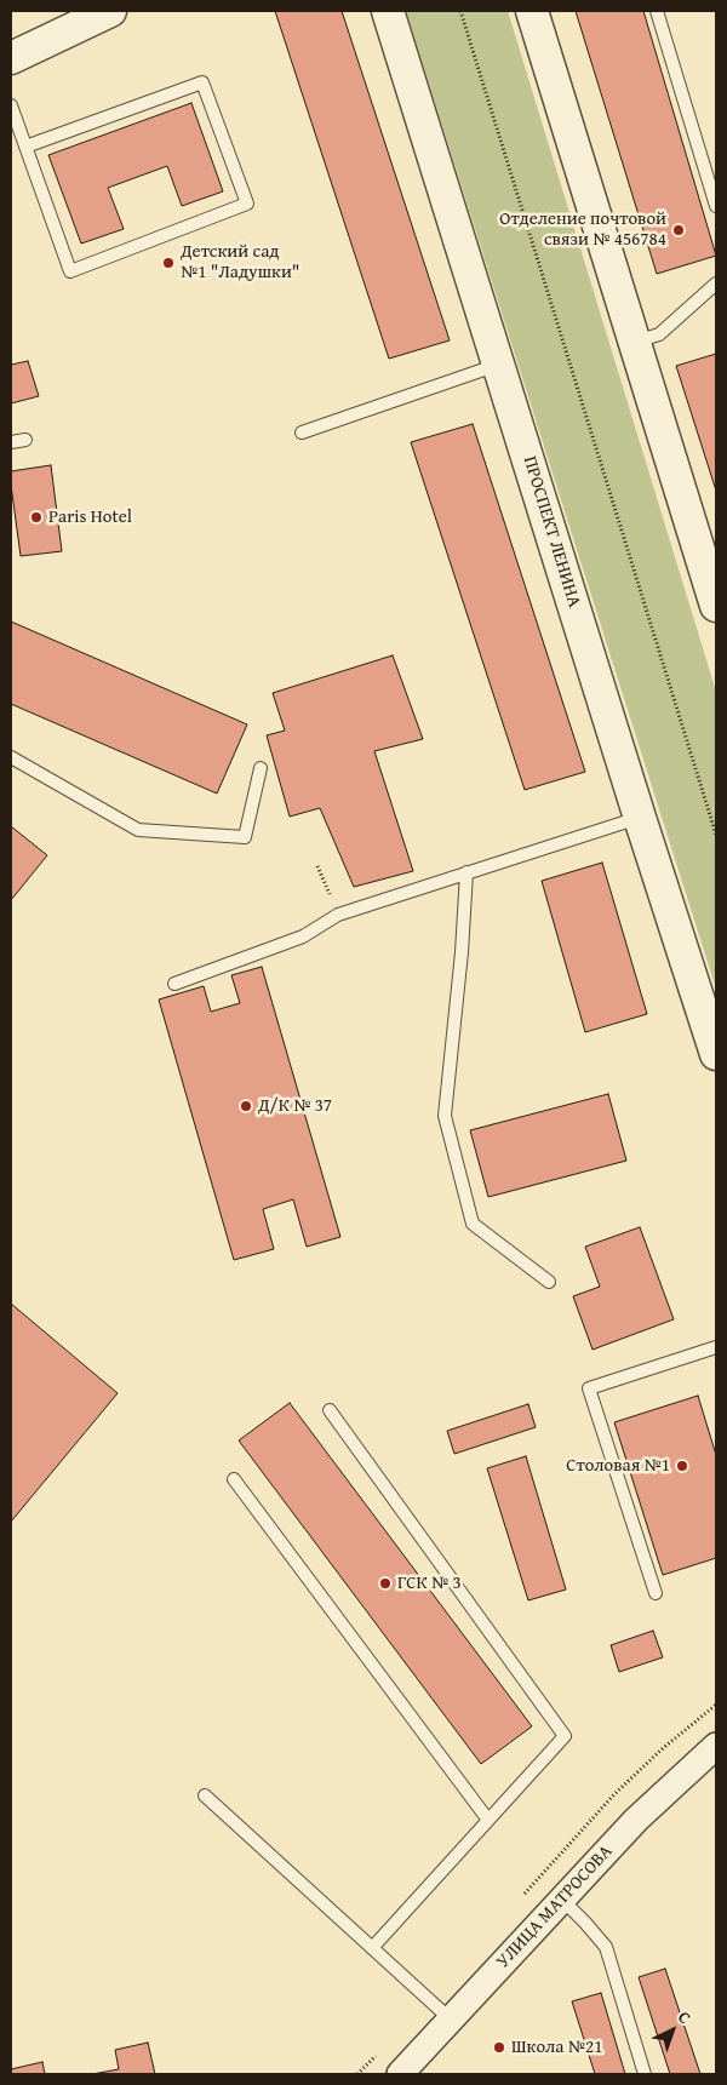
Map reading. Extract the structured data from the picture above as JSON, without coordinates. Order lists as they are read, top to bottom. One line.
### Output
{"streets":{"street":["ПРОСПЕКТ ЛЕНИНА","УЛИЦА МАТРОСОВА"]},"places":["Отделение почтовой связи № 456784","Детский сад №1 \"Ладушки\"","Paris Hotel","Д/К № 37","Столовая №1","ГСК № 3","Школа №21"],"north":"top right"}
